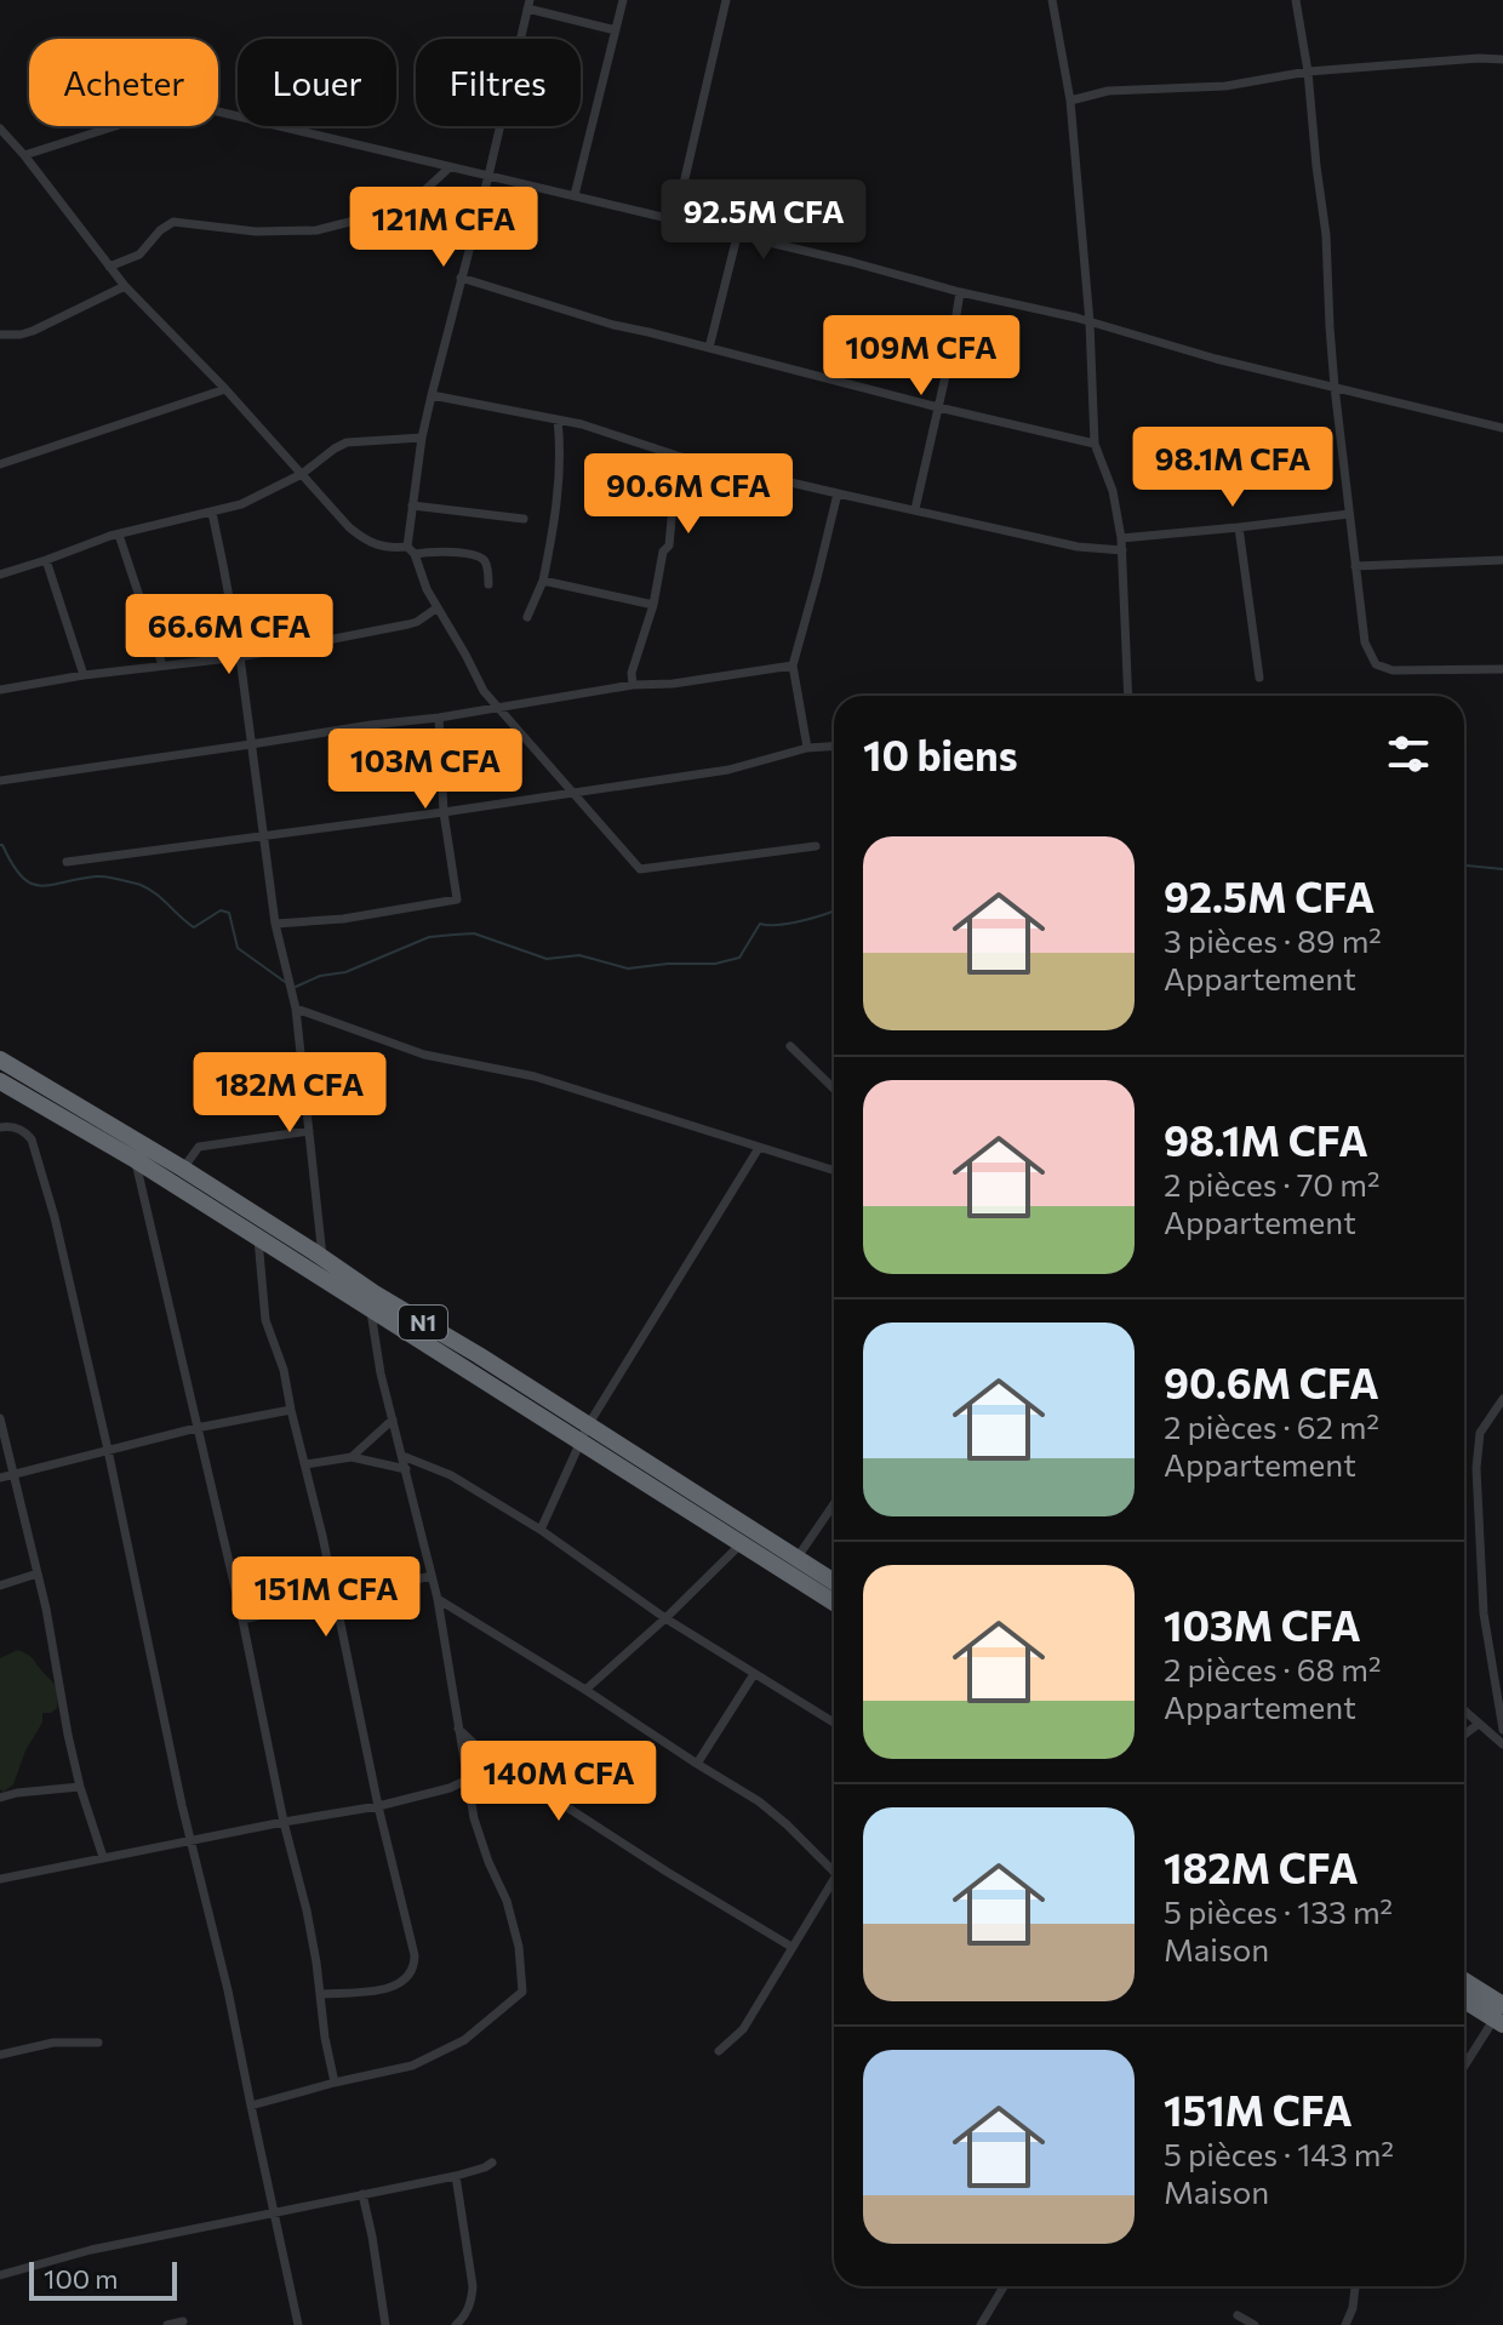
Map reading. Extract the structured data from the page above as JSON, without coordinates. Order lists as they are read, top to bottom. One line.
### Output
{"streets":{"highway":["N1"]},"scale_bar":"100 m","page":{"chip":["Acheter","Louer","Filtres"],"price":["92.5M CFA","121M CFA","109M CFA","98.1M CFA","90.6M CFA","66.6M CFA","103M CFA","182M CFA","151M CFA","140M CFA"],"heading":"10 biens","list":[{"name":"92.5M CFA","note":"3 pièces · 89 m² · Appartement"},{"name":"98.1M CFA","note":"2 pièces · 70 m² · Appartement"},{"name":"90.6M CFA","note":"2 pièces · 62 m² · Appartement"},{"name":"103M CFA","note":"2 pièces · 68 m² · Appartement"},{"name":"182M CFA","note":"5 pièces · 133 m² · Maison"},{"name":"151M CFA","note":"5 pièces · 143 m² · Maison"}],"scale":"100 m"}}
